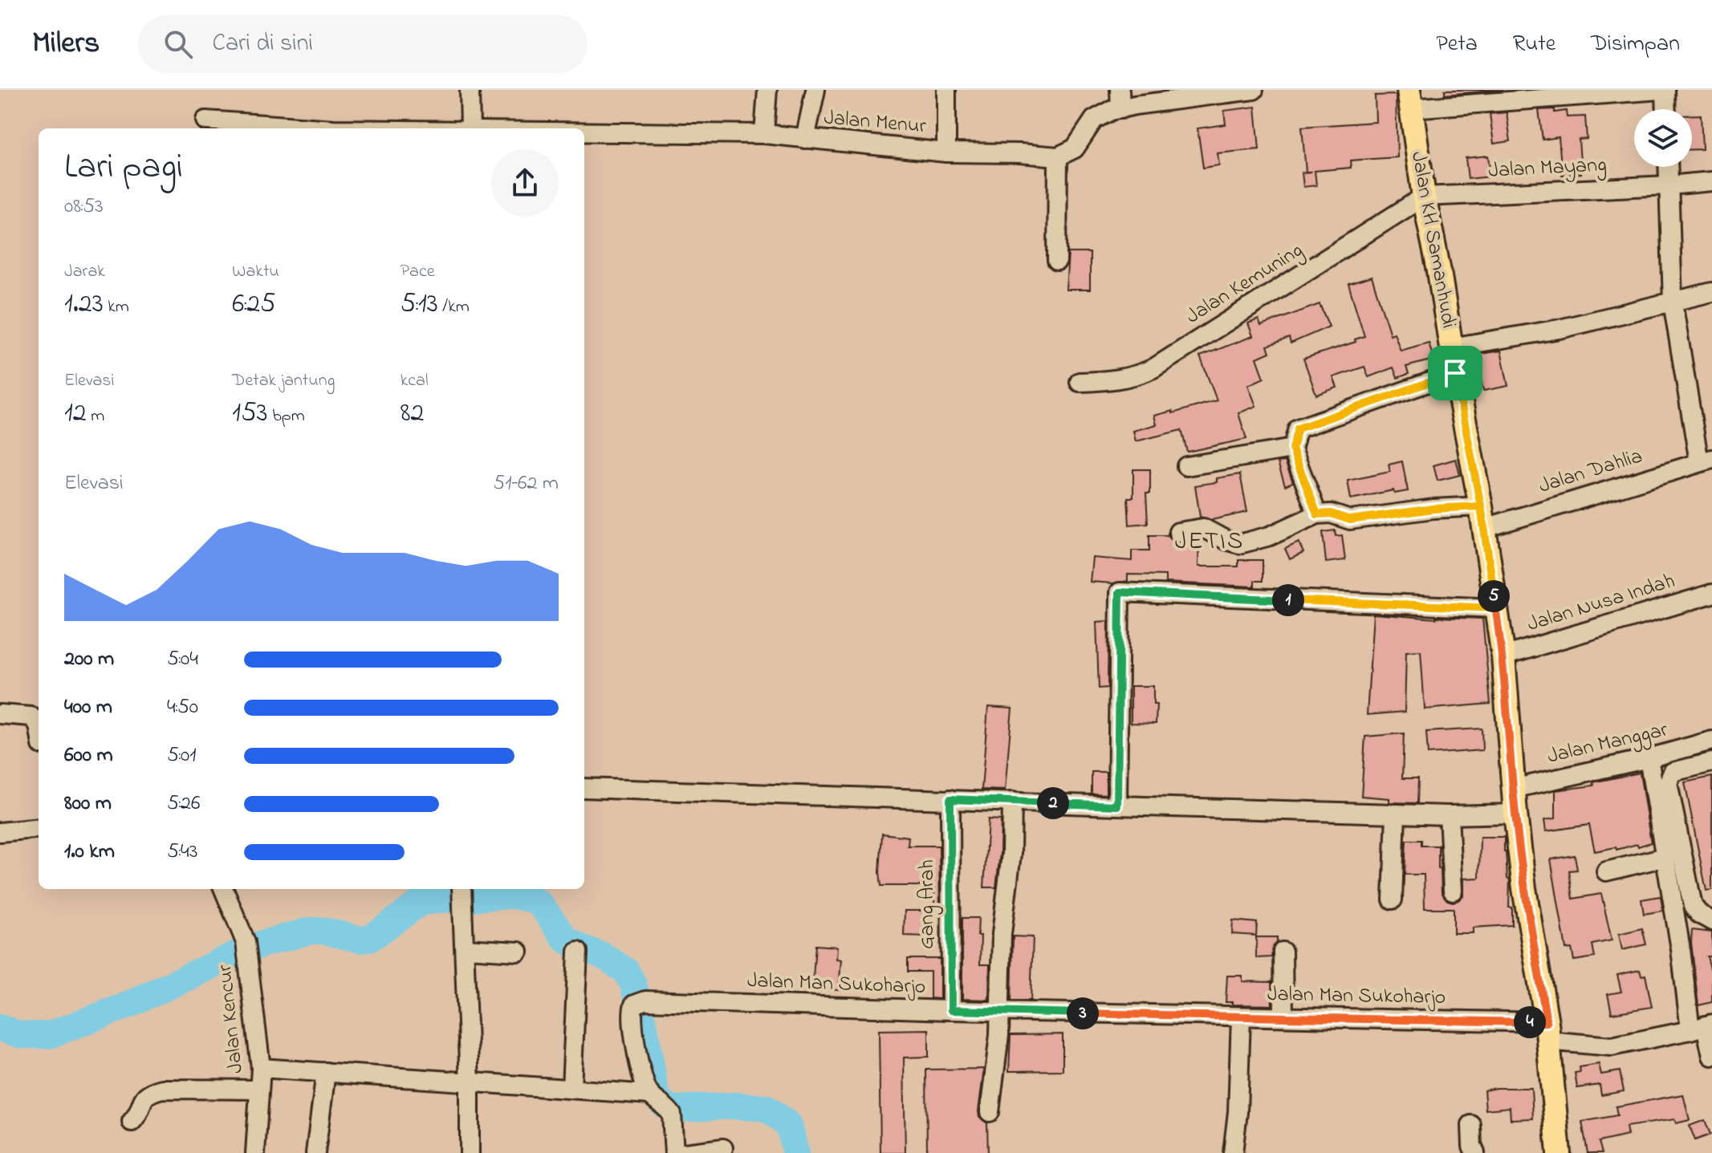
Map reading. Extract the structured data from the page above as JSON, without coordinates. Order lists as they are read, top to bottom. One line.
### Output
{"streets":{"main road":["Jalan KH Samanhudi"],"street":["Jalan Menur","Jalan Mayang","Jalan Kemuning","Jalan Dahlia","Jalan Nusa Indah","Jalan Manggar","Gang Arah","Jalan Man Sukoharjo","Jalan Kencur"]},"crossings":[["Jalan Mayang","Jalan KH Samanhudi"],["Jalan Mayang","Jalan Kemuning"],["Jalan KH Samanhudi","Jalan Kemuning"],["Jalan KH Samanhudi","Jalan Dahlia"],["Jalan KH Samanhudi","Jalan Nusa Indah"],["Jalan KH Samanhudi","Jalan Manggar"],["Jalan KH Samanhudi","Jalan Man Sukoharjo"],["Gang Arah","Jalan Man Sukoharjo"]],"districts":["JETIS"],"page":{"header":"Milers","search":"Cari di sini","nav":["Peta","Rute","Disimpan"],"heading":["Lari pagi","08:53"],"stats":[["Jarak","1.23 km"],["Waktu","6:25"],["Pace","5:13 /km"],["Elevasi","12 m"],["Detak jantung","153 bpm"],["kcal","82"]],"chart":["Elevasi","51–62 m"],"pins":["5","1","2","3","4"],"list":[{"name":"200 m","note":"5:04"},{"name":"400 m","note":"4:50"},{"name":"600 m","note":"5:01"},{"name":"800 m","note":"5:26"},{"name":"1.0 km","note":"5:43"}]}}
